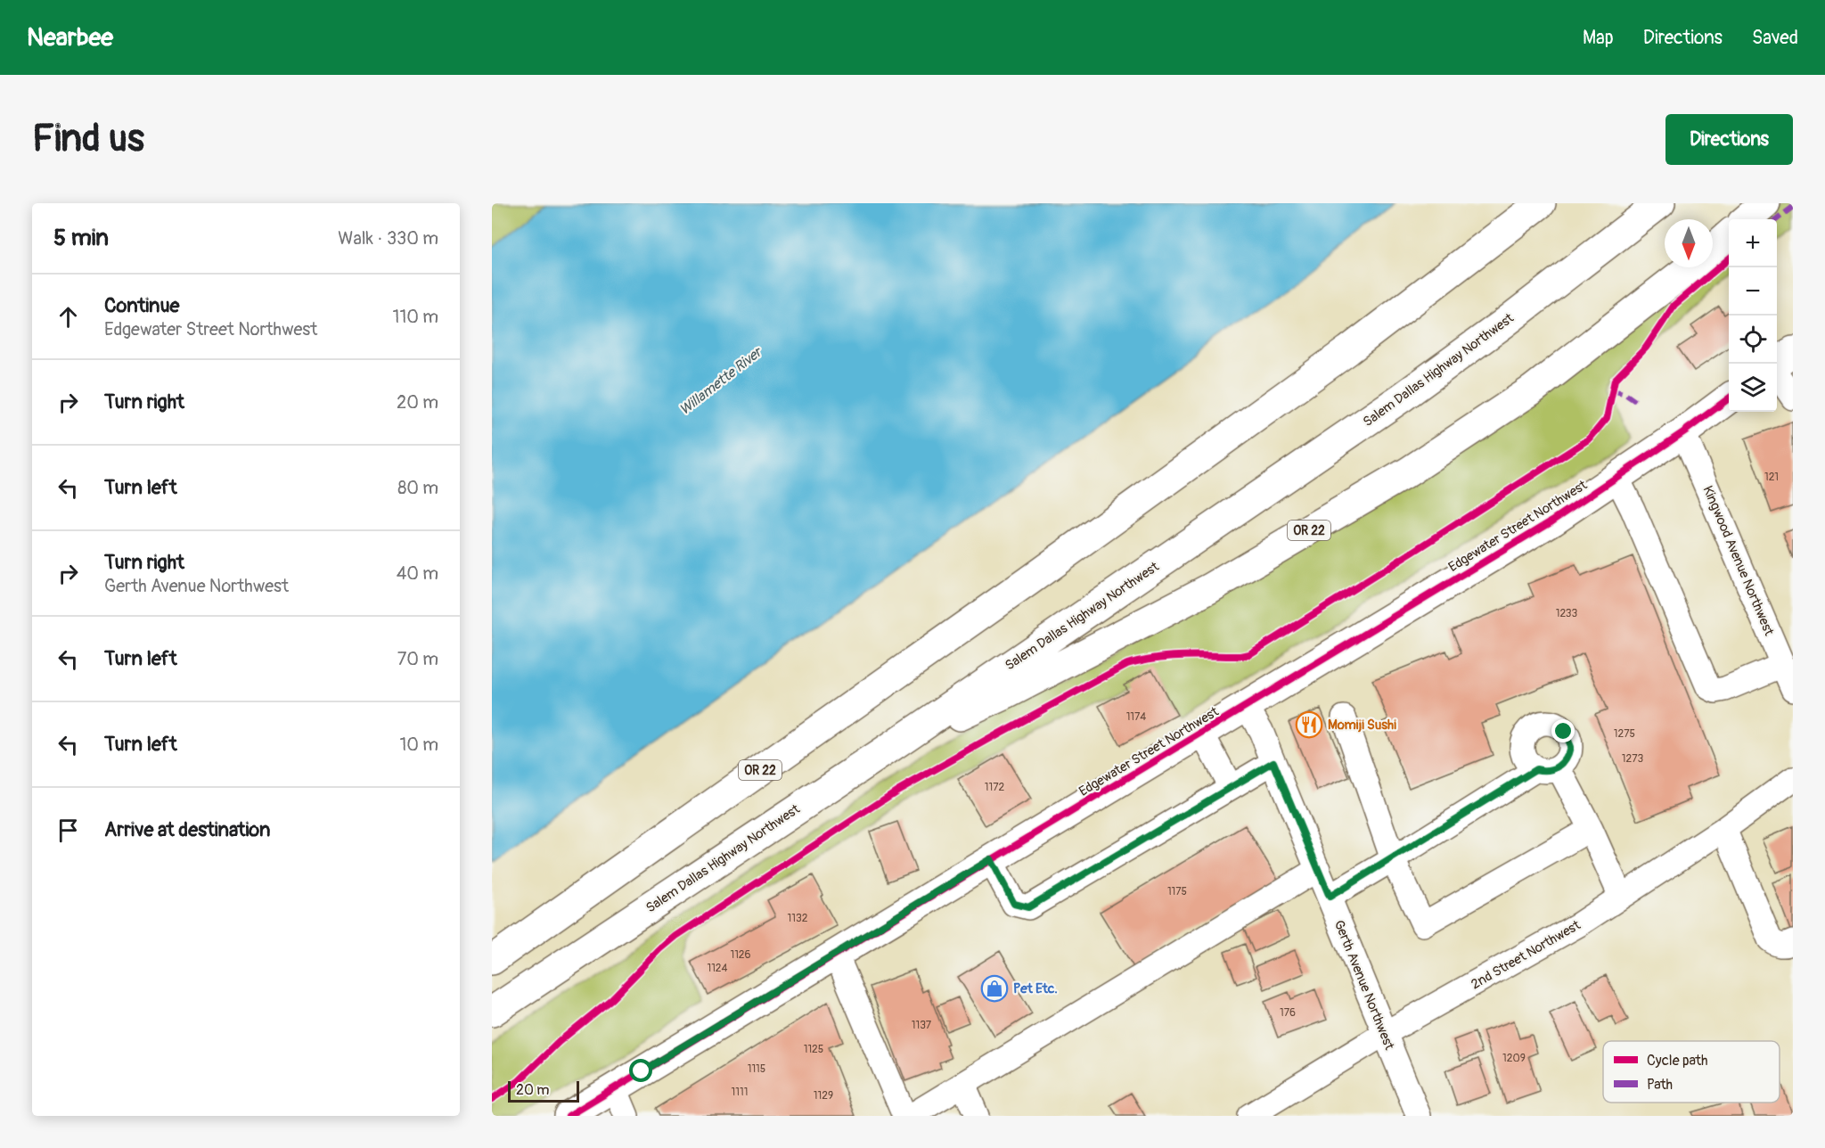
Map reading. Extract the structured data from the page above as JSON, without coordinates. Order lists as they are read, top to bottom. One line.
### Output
{"streets":{"main road":["Salem Dallas Highway Northwest","Edgewater Street Northwest","OR 22"],"street":["Kingwood Avenue Northwest","2nd Street Northwest","Gerth Avenue Northwest"]},"crossings":[["Salem Dallas Highway Northwest","OR 22"],["Edgewater Street Northwest","Kingwood Avenue Northwest"],["Edgewater Street Northwest","Gerth Avenue Northwest"],["2nd Street Northwest","Gerth Avenue Northwest"]],"water":["Willamette River"],"places":{"restaurant":["Momiji Sushi"],"shop":["Pet Etc."]},"house_numbers":["121","1233","1174","1275","1273","1172","1175","1132","1126","1124","176","1137","1125","1209","1115","1111","1129"],"legend":["Cycle path","Path"],"scale_bar":"20 m","north":"bottom","page":{"header":"Nearbee","nav":["Map","Directions","Saved"],"buttons":"Directions","title":"Find us","heading":["5 min","Walk · 330 m"],"map_buttons":["+","−"],"list":[["Continue","Edgewater Street Northwest","110 m"],["Turn right","20 m"],["Turn left","80 m"],["Turn right","Gerth Avenue Northwest","40 m"],["Turn left","70 m"],["Turn left","10 m"],"Arrive at destination"],"scale":"20 m"}}
